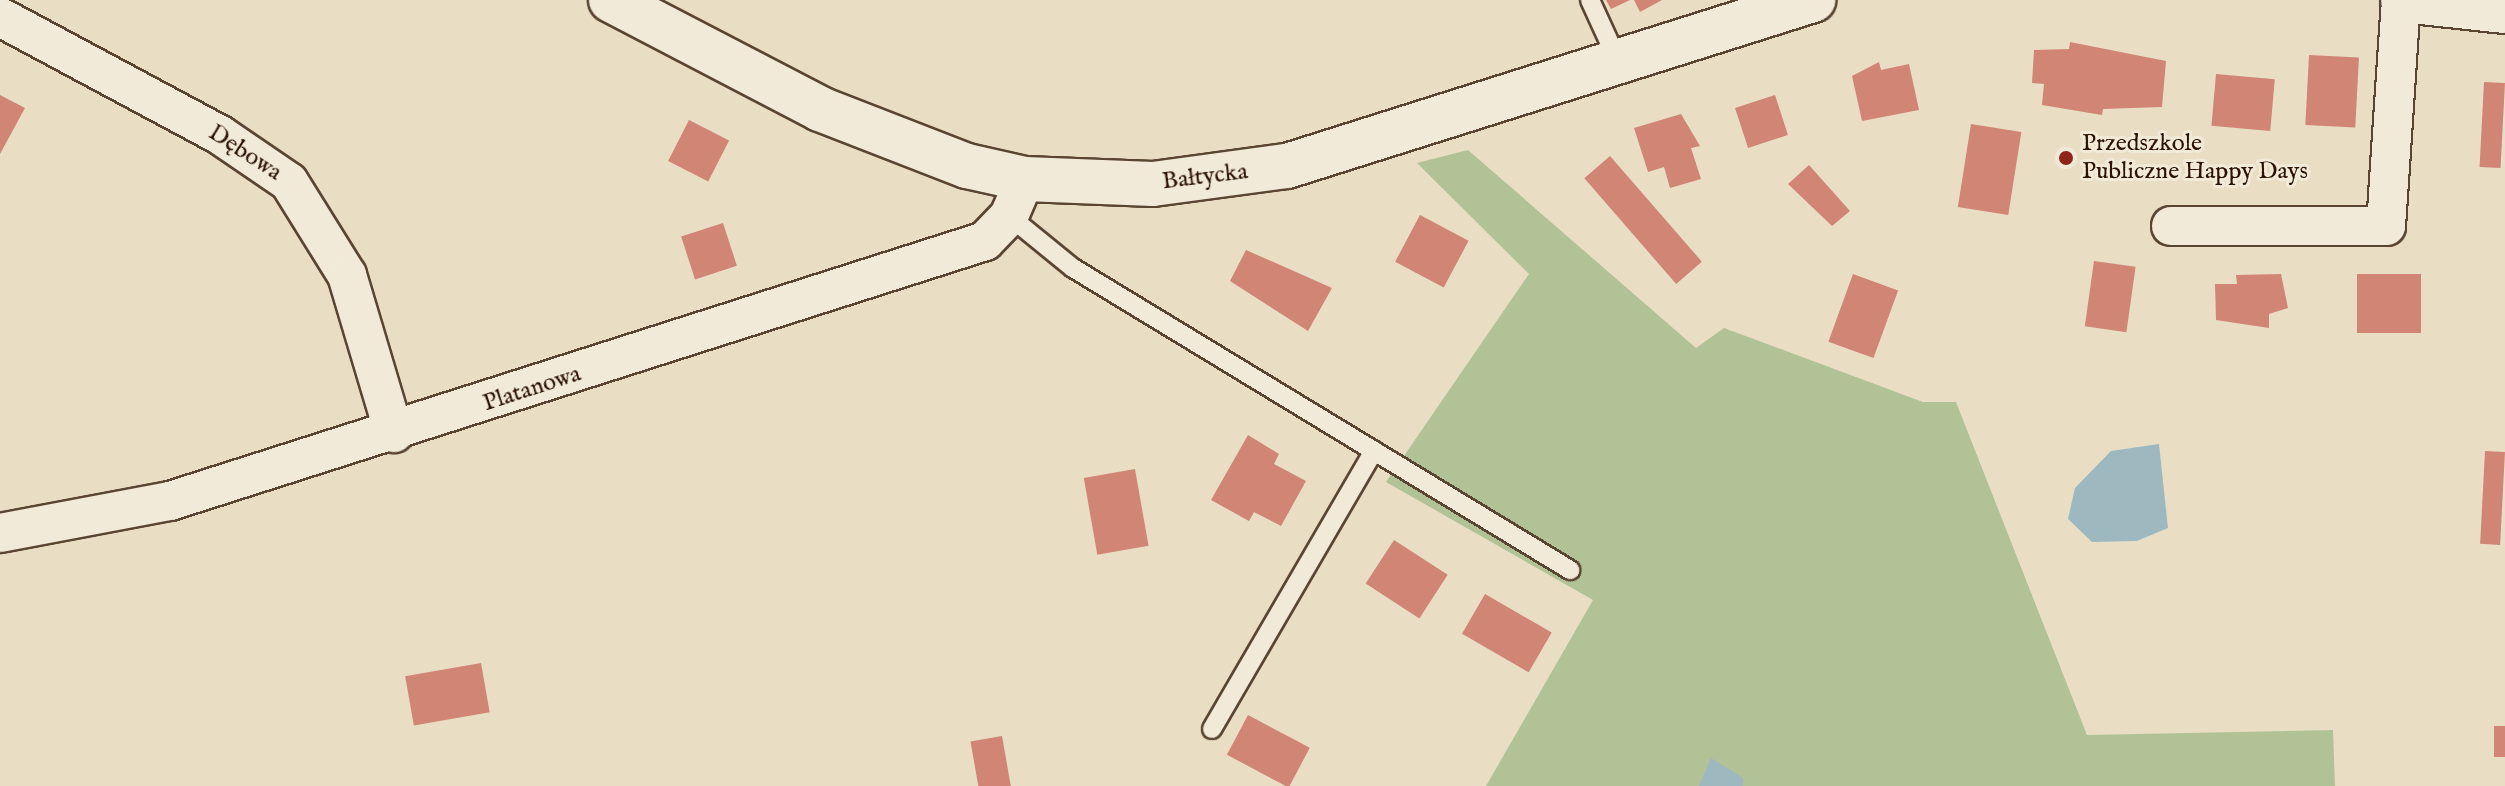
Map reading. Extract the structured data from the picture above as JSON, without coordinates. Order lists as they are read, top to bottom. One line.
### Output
{"streets":{"street":["Dębowa","Bałtycka","Platanowa"]},"crossings":[["Dębowa","Platanowa"],["Bałtycka","Platanowa"]],"places":["Przedszkole Publiczne Happy Days"]}
